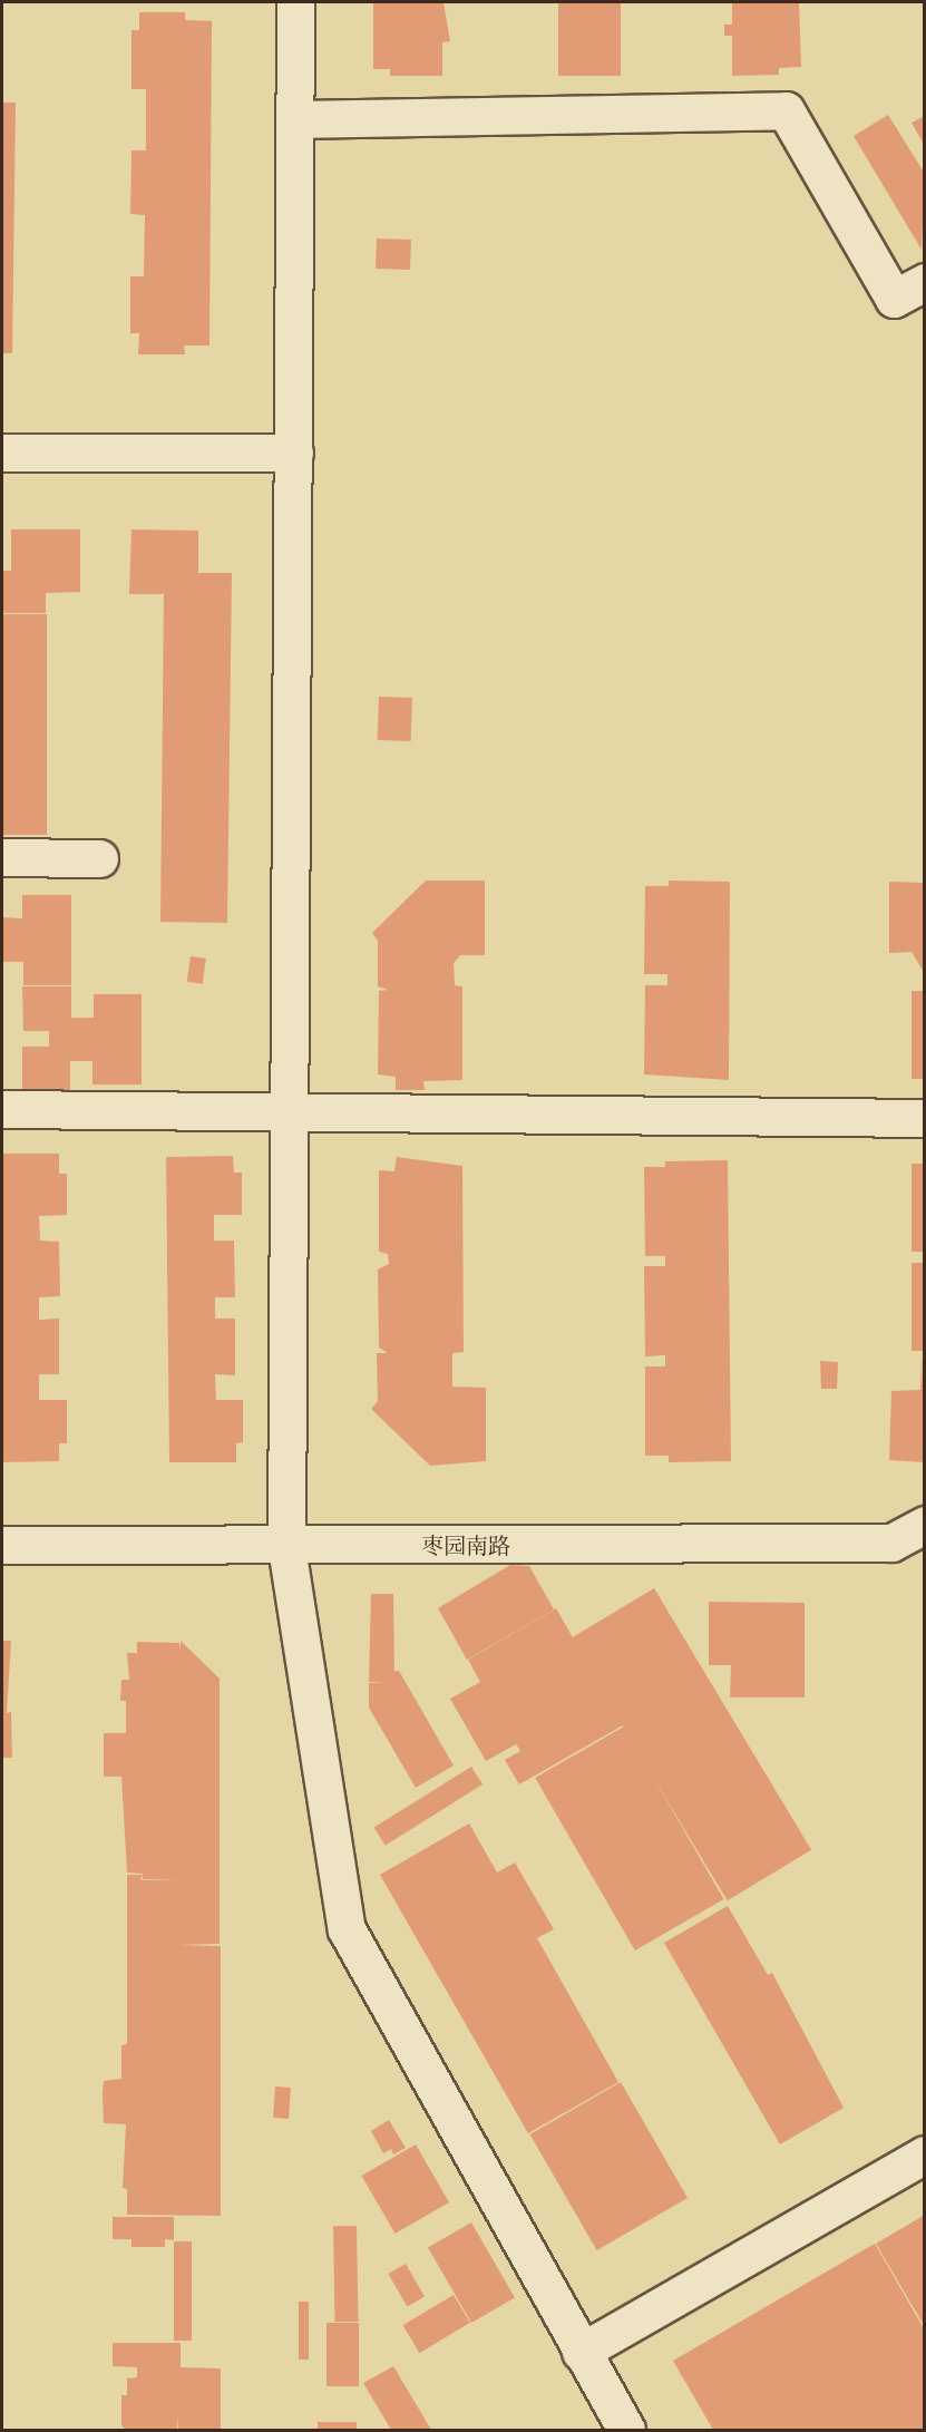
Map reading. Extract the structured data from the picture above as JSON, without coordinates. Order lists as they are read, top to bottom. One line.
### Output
{"streets":{"street":["枣园南路"]}}
